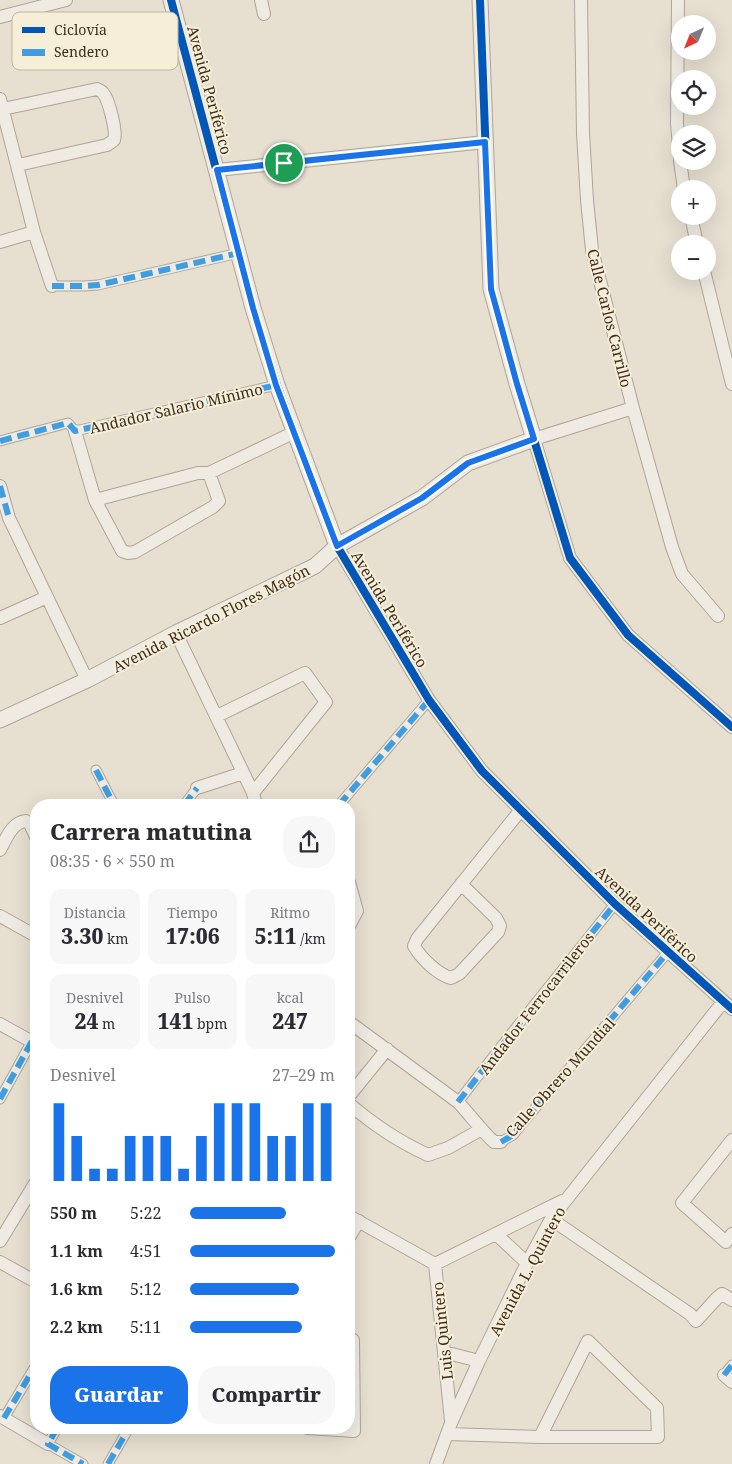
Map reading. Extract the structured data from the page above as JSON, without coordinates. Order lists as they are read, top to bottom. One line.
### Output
{"streets":{"street":["Avenida Periférico","Calle Carlos Carrillo","Andador Salario Mínimo","Avenida Ricardo Flores Magón","Andador Ferrocarrileros","Calle Obrero Mundial","Avenida L. Quintero","Luis Quintero"]},"crossings":[["Avenida Periférico","Andador Salario Mínimo"],["Avenida Periférico","Avenida Ricardo Flores Magón"],["Avenida Periférico","Andador Ferrocarrileros"],["Avenida Periférico","Calle Obrero Mundial"],["Avenida Periférico","Avenida L. Quintero"],["Calle Carlos Carrillo","Avenida Ricardo Flores Magón"],["Andador Ferrocarrileros","Calle Obrero Mundial"],["Avenida L. Quintero","Luis Quintero"]],"legend":["Ciclovía","Sendero"],"north":"bottom left","page":{"map_buttons":["+","−"],"heading":["Carrera matutina","08:35 · 6 × 550 m"],"stats":[["Distancia","3.30 km"],["Tiempo","17:06"],["Ritmo","5:11 /km"],["Desnivel","24 m"],["Pulso","141 bpm"],["kcal","247"]],"chart":["Desnivel","27–29 m"],"list":[{"name":"550 m","note":"5:22"},{"name":"1.1 km","note":"4:51"},{"name":"1.6 km","note":"5:12"},{"name":"2.2 km","note":"5:11"}],"buttons":["Guardar","Compartir"]}}
